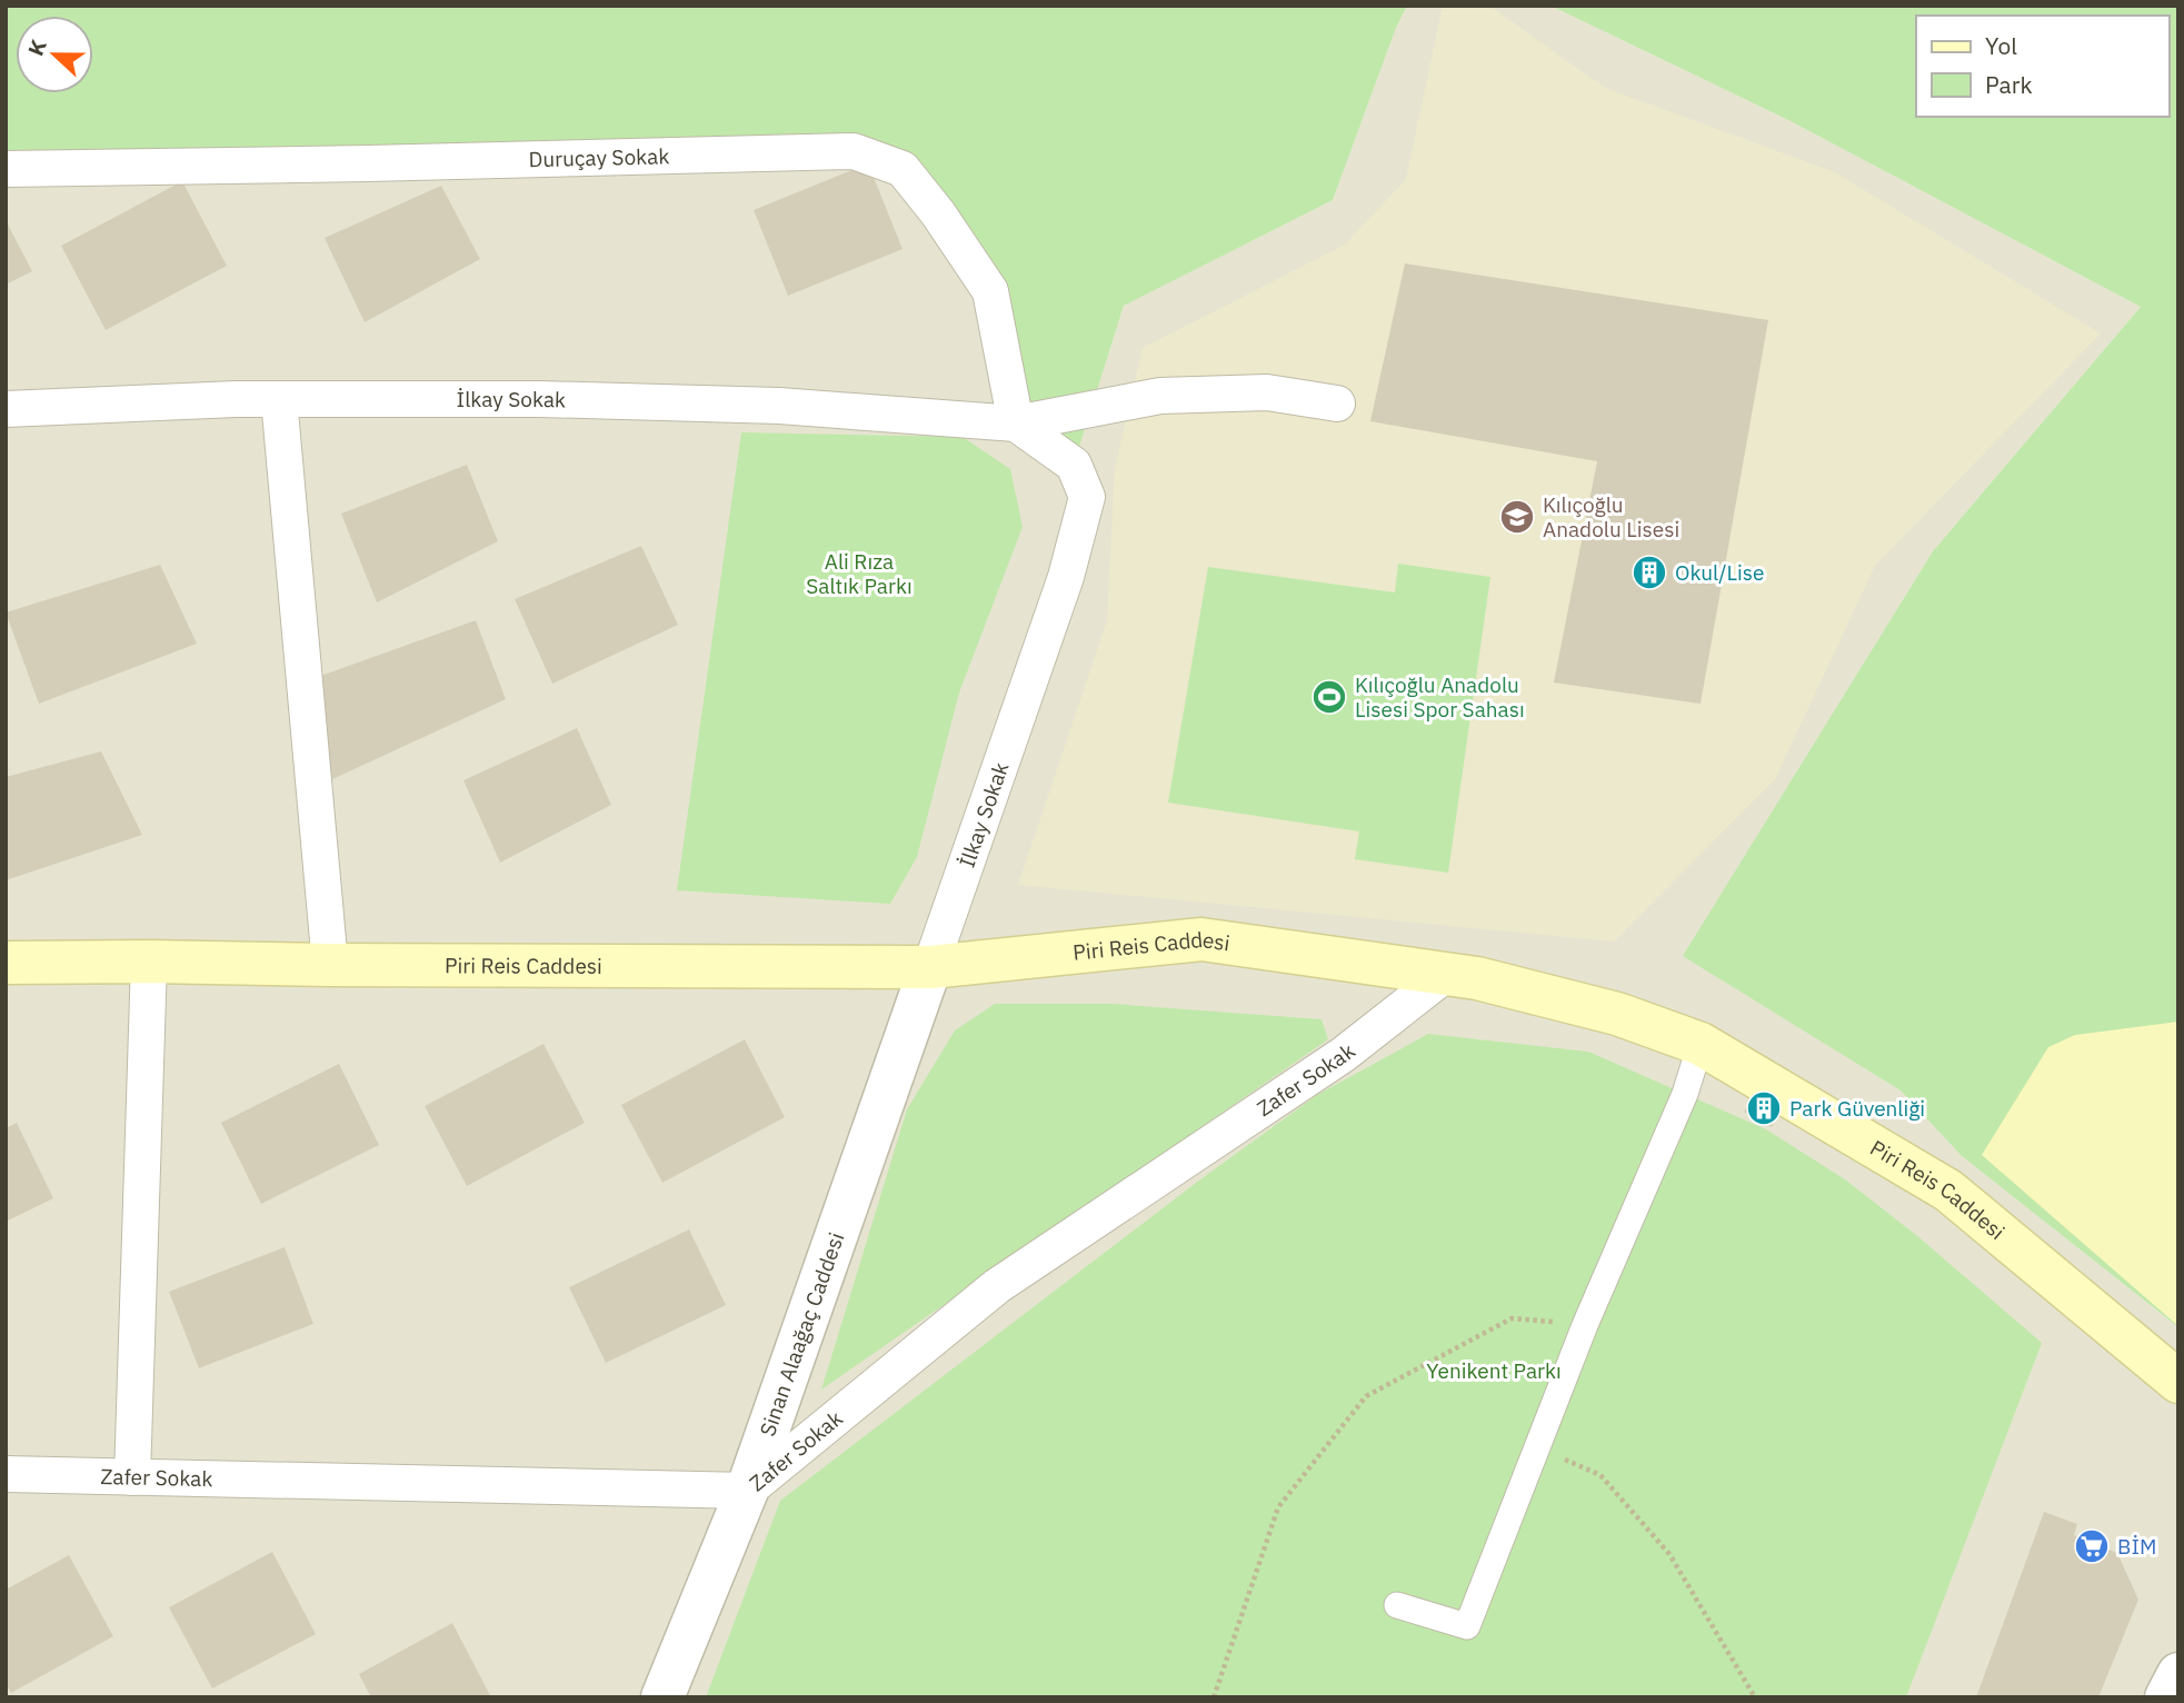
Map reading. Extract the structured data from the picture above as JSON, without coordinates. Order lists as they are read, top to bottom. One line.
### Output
{"streets":{"main road":["Piri Reis Caddesi"],"street":["Duruçay Sokak","İlkay Sokak","Zafer Sokak","Sinan Alaağaç Caddesi"]},"crossings":[["Duruçay Sokak","İlkay Sokak"],["İlkay Sokak","Piri Reis Caddesi"],["İlkay Sokak","Sinan Alaağaç Caddesi"],["Piri Reis Caddesi","Zafer Sokak"],["Piri Reis Caddesi","Sinan Alaağaç Caddesi"],["Zafer Sokak","Sinan Alaağaç Caddesi"]],"parks":["Ali Rıza Saltık Parkı","Yenikent Parkı"],"places":{"school or university":["Kılıçoğlu Anadolu Lisesi"],"building":["Okul/Lise","Park Güvenliği"],"sports":["Kılıçoğlu Anadolu Lisesi Spor Sahası"],"supermarket":["BİM"]},"legend":["Yol","Park"],"north":"left"}
